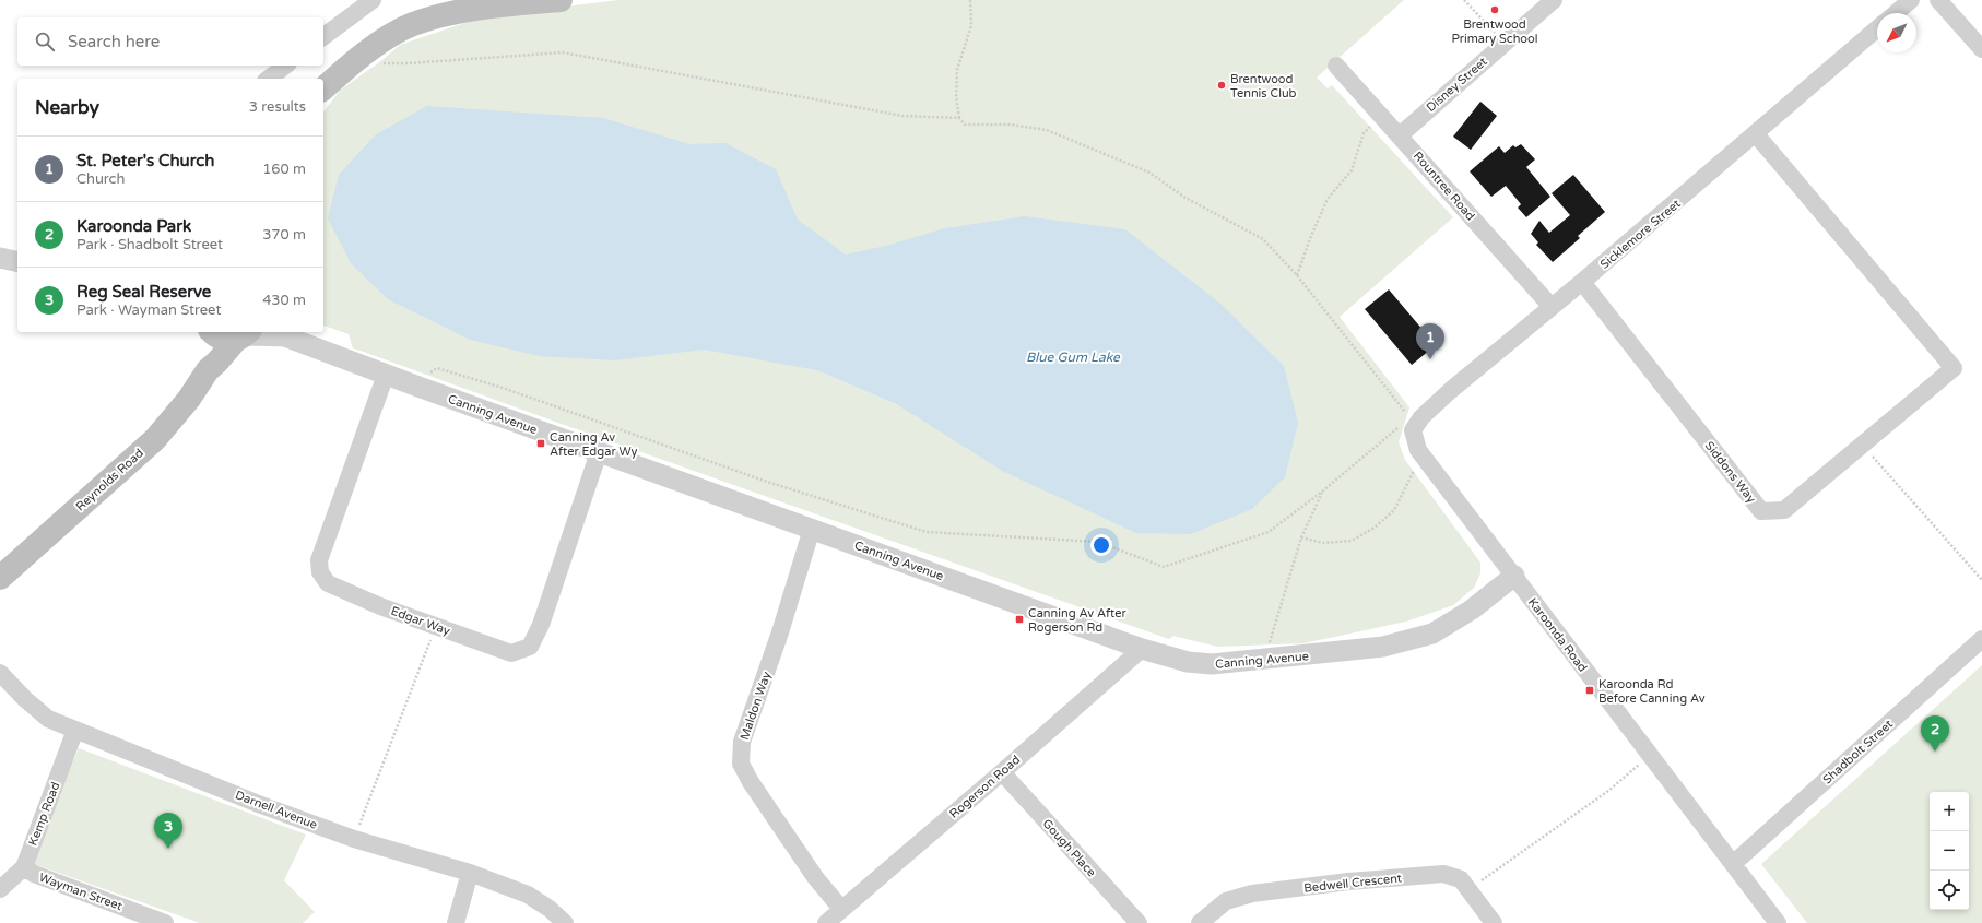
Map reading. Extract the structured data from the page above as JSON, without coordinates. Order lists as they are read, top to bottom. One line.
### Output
{"streets":{"main road":["Canning Avenue","Reynolds Road"],"street":["Disney Street","Rountree Road","Sicklemore Street","Siddons Way","Edgar Way","Karoonda Road","Maldon Way","Shadbolt Street","Rogerson Road","Darnell Avenue","Kemp Road","Gough Place","Bedwell Crescent","Wayman Street"]},"crossings":[["Disney Street","Rountree Road"],["Rountree Road","Sicklemore Street"],["Sicklemore Street","Siddons Way"],["Sicklemore Street","Karoonda Road"],["Canning Avenue","Reynolds Road"],["Canning Avenue","Edgar Way"],["Canning Avenue","Karoonda Road"],["Canning Avenue","Maldon Way"],["Canning Avenue","Rogerson Road"],["Karoonda Road","Shadbolt Street"],["Maldon Way","Rogerson Road"],["Rogerson Road","Gough Place"],["Darnell Avenue","Kemp Road"],["Kemp Road","Wayman Street"]],"water":["Blue Gum Lake"],"places":{"other":["Brentwood Primary School","Brentwood Tennis Club"],"transit":["Canning Av After Edgar Wy","Canning Av After Rogerson Rd","Karoonda Rd Before Canning Av"]},"north":"bottom left","page":{"search":"Search here","heading":["Nearby","3 results"],"list":[{"mark":"1","name":"St. Peter's Church","note":"Church","value":"160 m"},{"mark":"2","name":"Karoonda Park","note":"Park · Shadbolt Street","value":"370 m"},{"mark":"3","name":"Reg Seal Reserve","note":"Park · Wayman Street","value":"430 m"}],"pins":["1","2","3"],"map_buttons":["+","−"]}}
